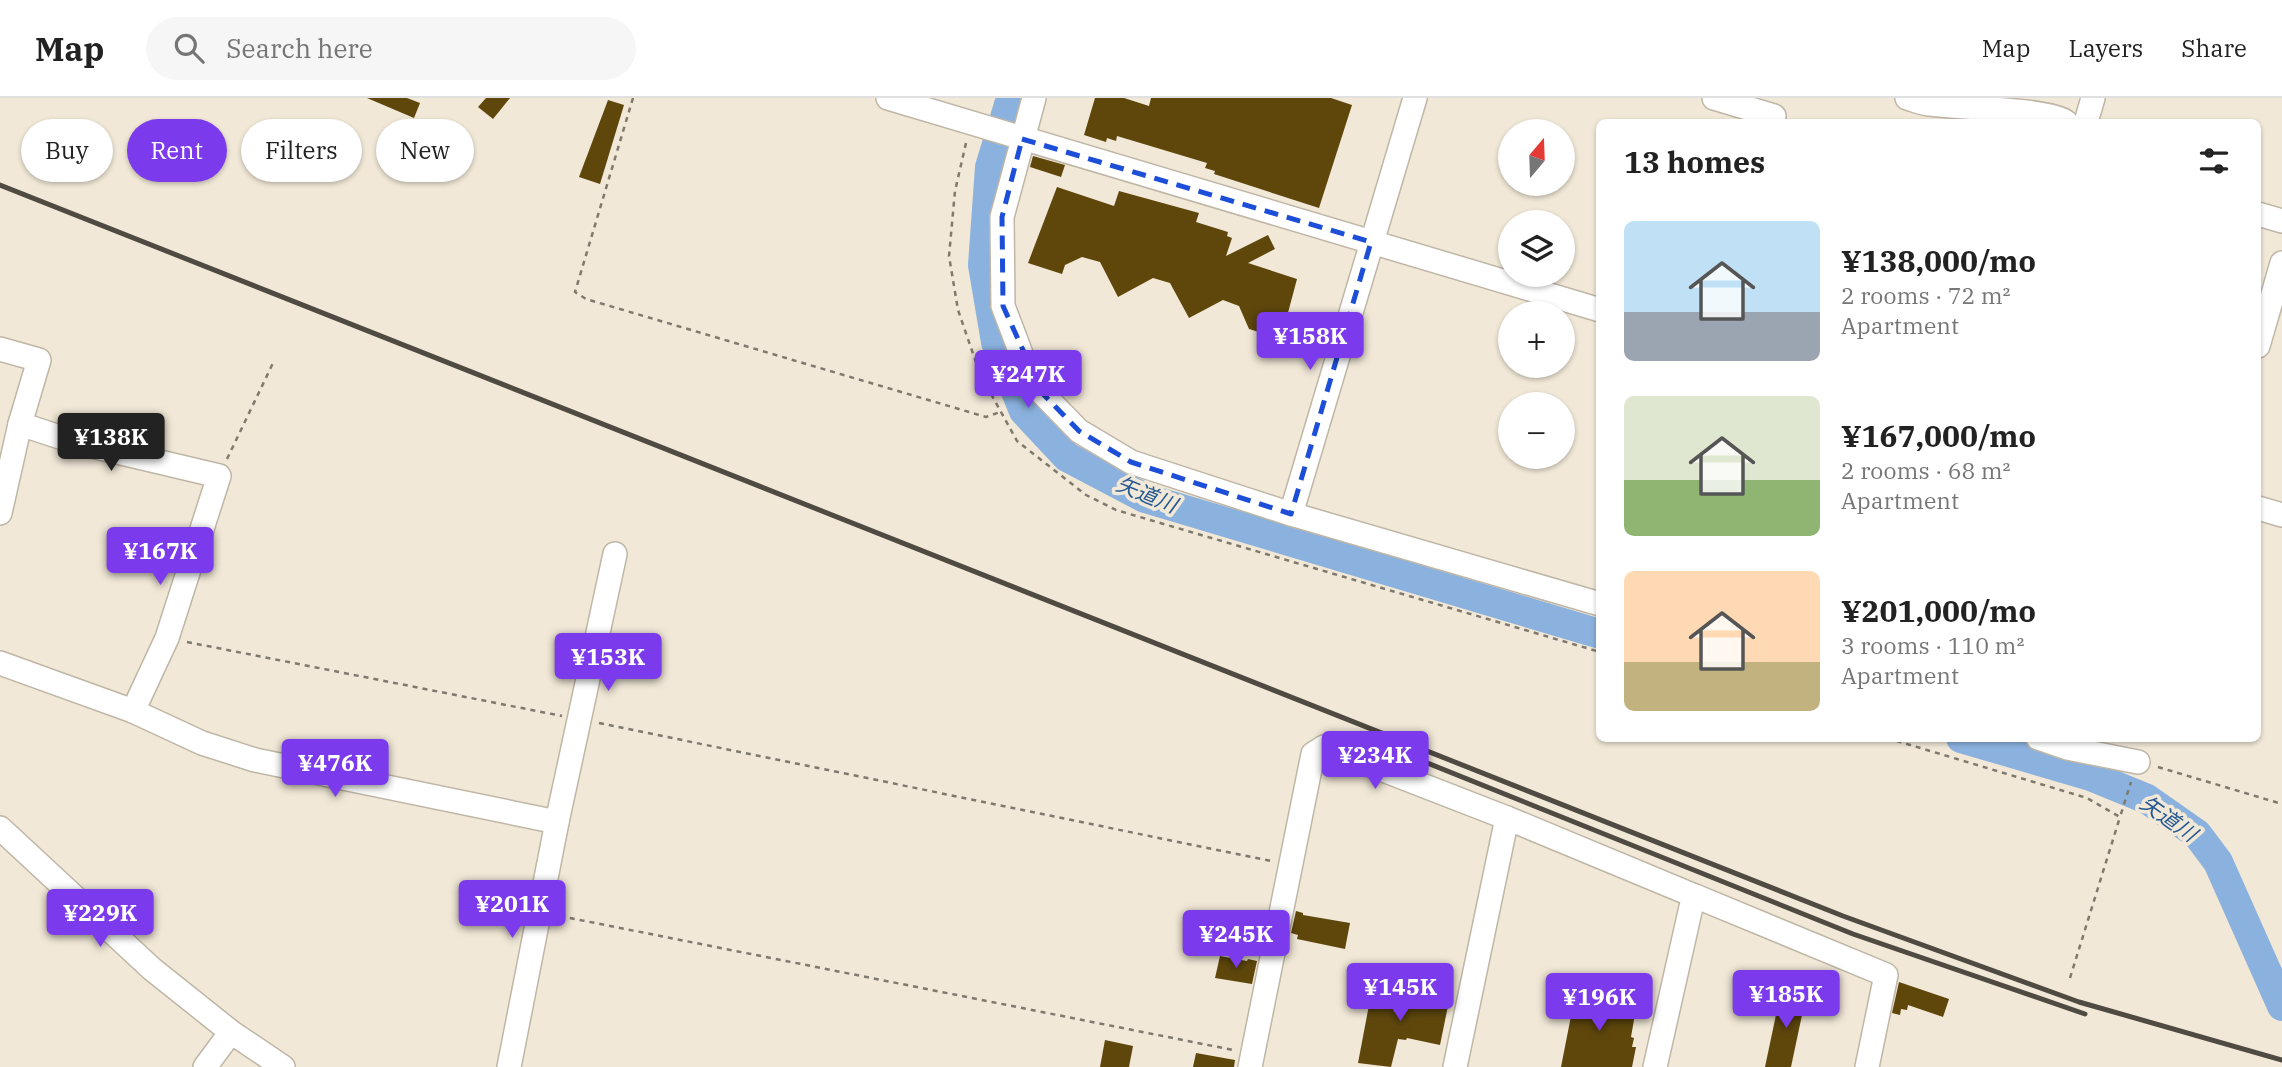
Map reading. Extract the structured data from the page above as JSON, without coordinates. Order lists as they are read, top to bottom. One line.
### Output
{"water":["矢道川"],"north":"top","page":{"header":"Map","search":"Search here","nav":["Map","Layers","Share"],"map_buttons":["+","−"],"chip":["Buy","Rent","Filters","New"],"heading":"13 homes","list":[{"name":"¥138,000/mo","note":"2 rooms · 72 m² · Apartment"},{"name":"¥167,000/mo","note":"2 rooms · 68 m² · Apartment"},{"name":"¥201,000/mo","note":"3 rooms · 110 m² · Apartment"}],"price":["¥158K","¥247K","¥138K","¥167K","¥153K","¥234K","¥476K","¥201K","¥229K","¥245K","¥145K","¥185K","¥196K"]}}
